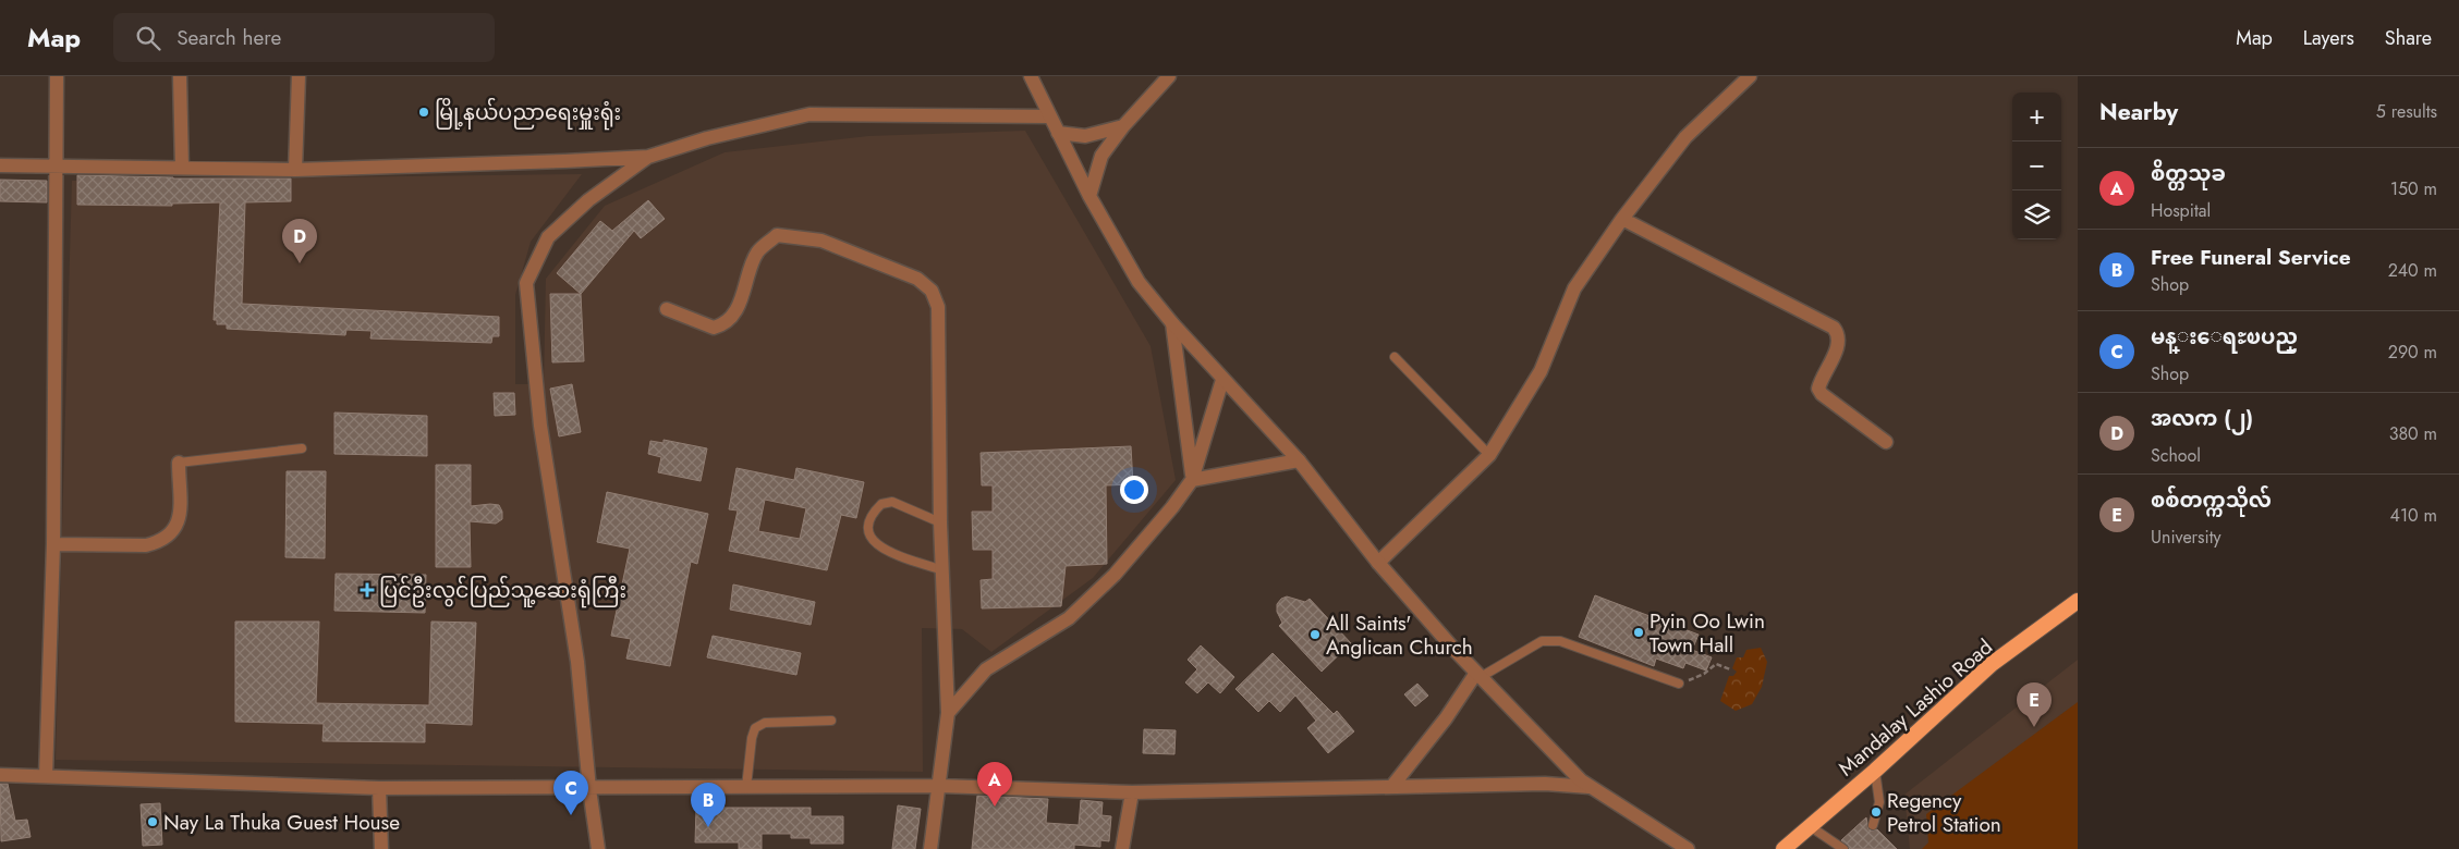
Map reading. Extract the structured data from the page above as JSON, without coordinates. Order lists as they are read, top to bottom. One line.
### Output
{"streets":{"highway":["Mandalay Lashio Road"]},"places":{"other":["မြို့နယ်ပညာရေးမှူးရုံး","Pyin Oo Lwin Town Hall","All Saints' Anglican Church","Regency Petrol Station","Nay La Thuka Guest House"],"health":["ပြင်ဦးလွင်ပြည်သူ့ဆေးရုံကြီး"]},"page":{"header":"Map","search":"Search here","nav":["Map","Layers","Share"],"heading":["Nearby","5 results"],"map_buttons":["+","−"],"list":[{"mark":"A","name":"စိတ္တသုခ","note":"Hospital","value":"150 m"},{"mark":"B","name":"Free Funeral Service","note":"Shop","value":"240 m"},{"mark":"C","name":"မန္းေရႊၿပည္","note":"Shop","value":"290 m"},{"mark":"D","name":"အလက (၂)","note":"School","value":"380 m"},{"mark":"E","name":"စစ်‌တက္ကသိုလ်","note":"University","value":"410 m"}],"pins":["D","E","A","C","B"]}}
